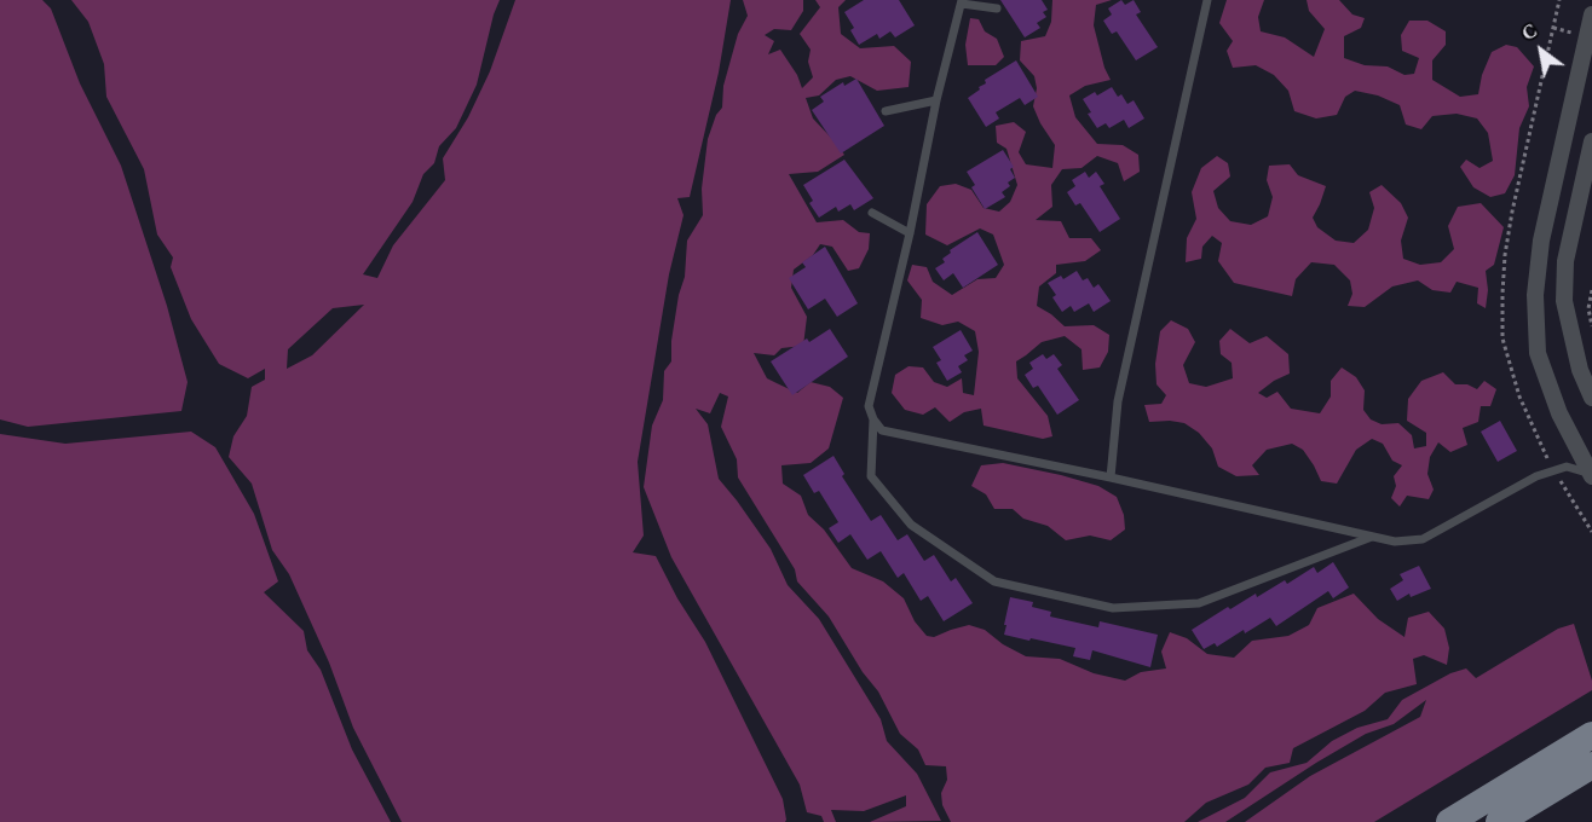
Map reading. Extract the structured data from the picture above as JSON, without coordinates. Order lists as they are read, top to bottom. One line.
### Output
{"north":"top left"}
